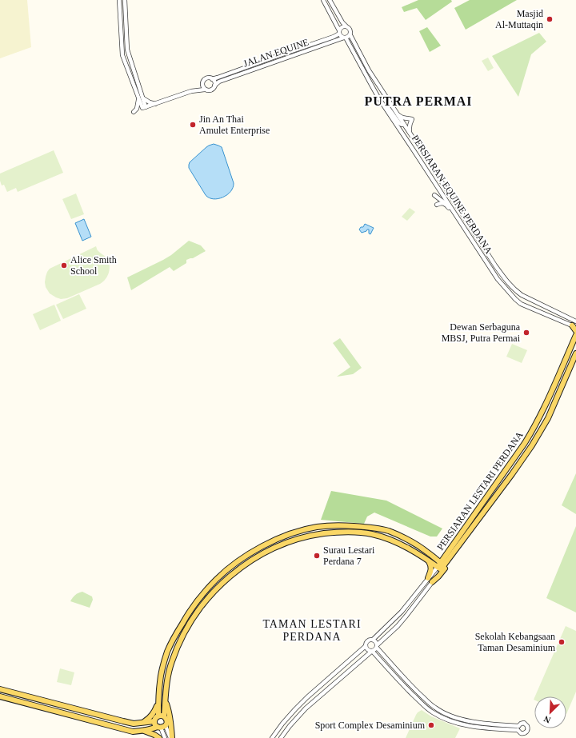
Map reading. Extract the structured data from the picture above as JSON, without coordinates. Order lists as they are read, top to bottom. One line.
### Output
{"streets":{"main road":["PERSIARAN LESTARI PERDANA"],"street":["JALAN EQUINE","PERSIARAN EQUINE PERDANA"]},"crossings":[["JALAN EQUINE","PERSIARAN EQUINE PERDANA"]],"districts":["PUTRA PERMAI","TAMAN LESTARI PERDANA"],"places":["Masjid Al-Muttaqin","Jin An Thai Amulet Enterprise","Alice Smith School","Dewan Serbaguna MBSJ, Putra Permai","Surau Lestari Perdana 7","Sekolah Kebangsaan Taman Desaminium","Sport Complex Desaminium"],"north":"bottom left"}
